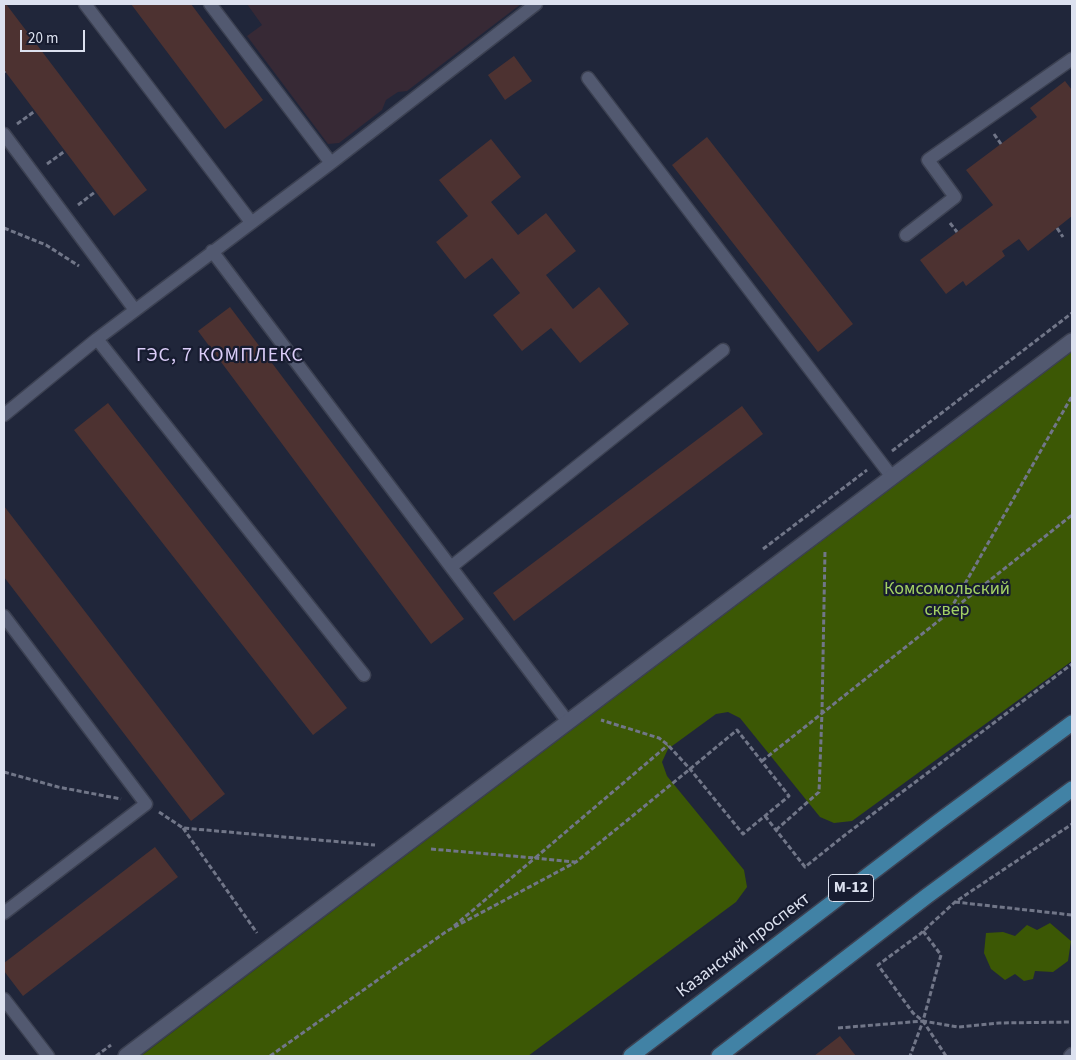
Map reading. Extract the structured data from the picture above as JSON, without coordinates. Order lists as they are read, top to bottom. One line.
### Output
{"streets":{"main road":["М-12","Казанский проспект"]},"districts":["ГЭС, 7 КОМПЛЕКС"],"parks":["Комсомольский сквер"],"scale_bar":"20 m"}
